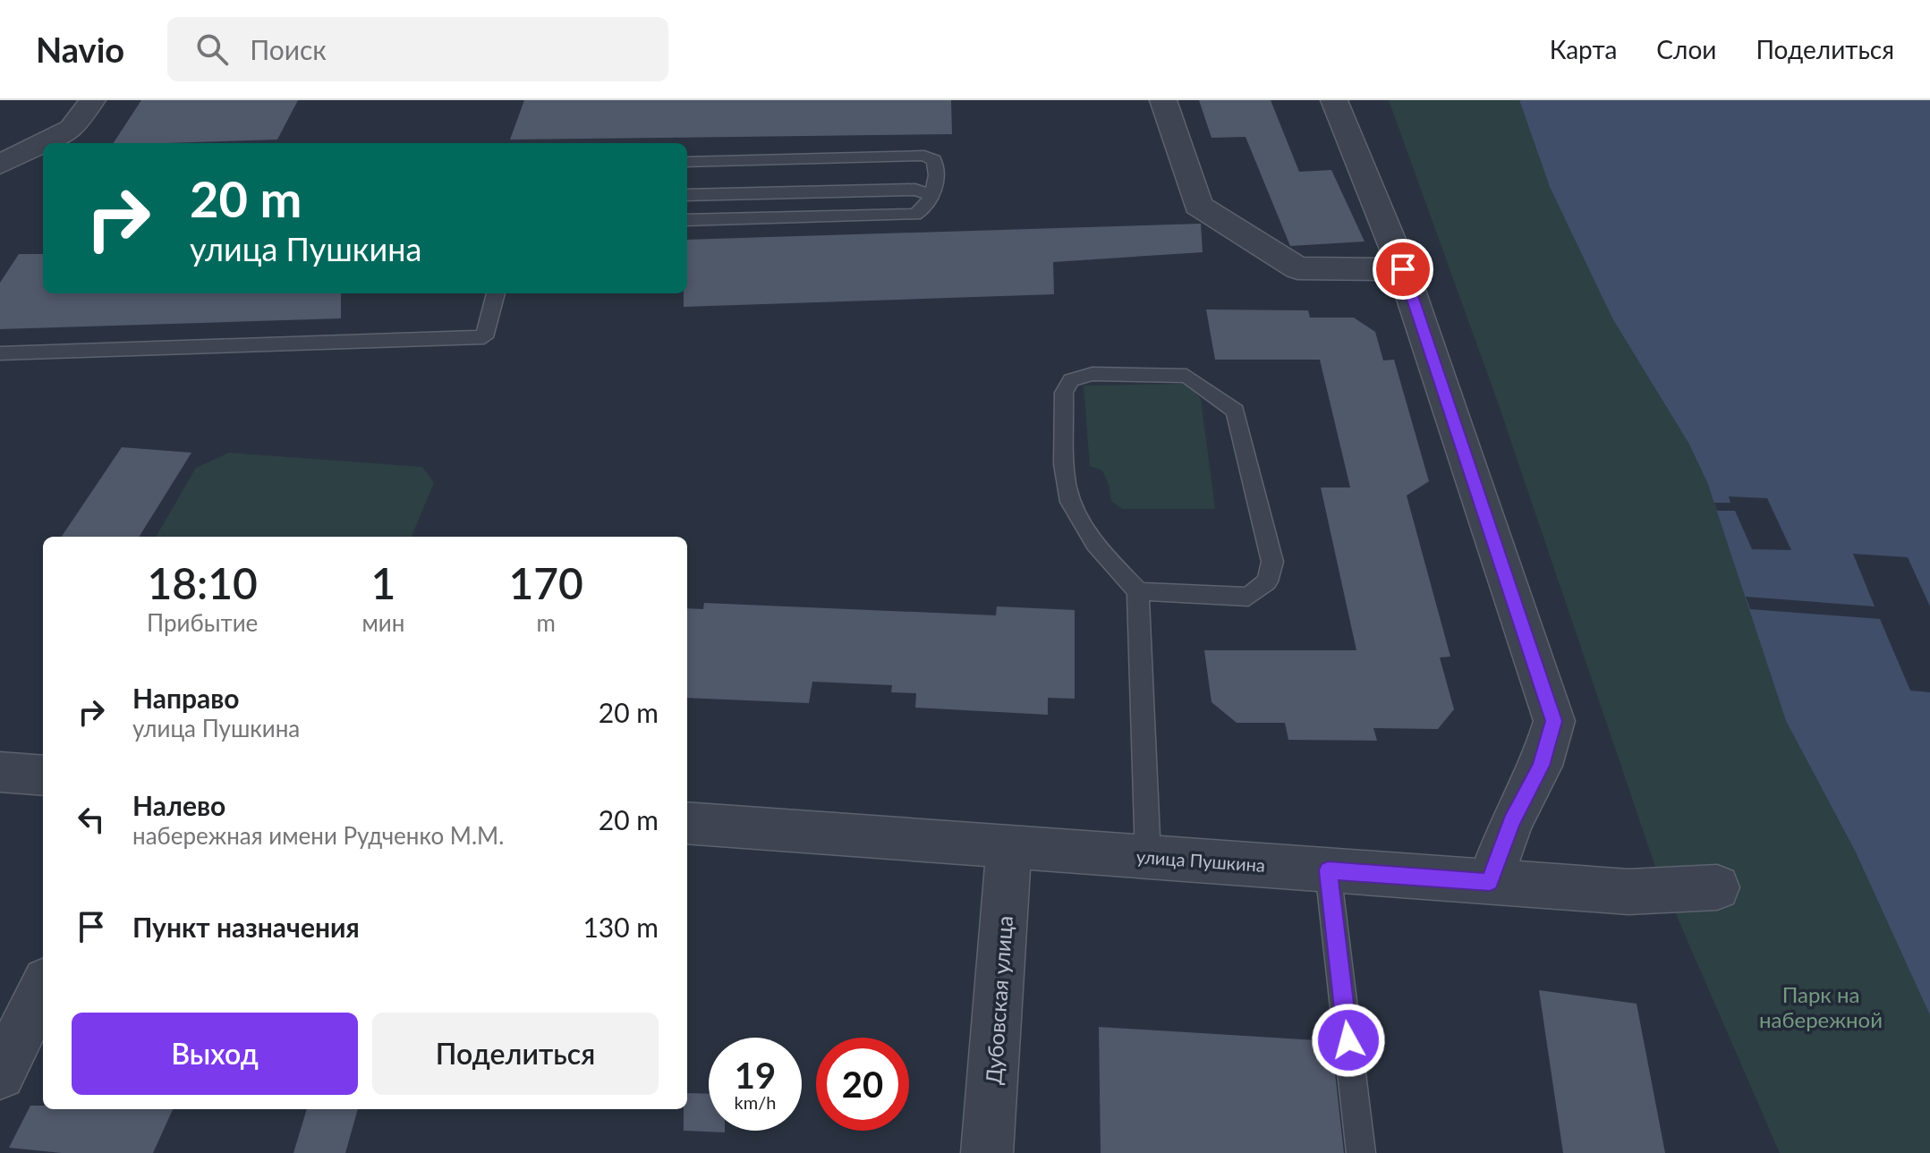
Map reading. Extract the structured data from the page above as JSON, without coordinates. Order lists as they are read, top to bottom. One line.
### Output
{"streets":{"street":["улица Пушкина","Дубовская улица"]},"crossings":[["улица Пушкина","Дубовская улица"]],"parks":["Парк на набережной"],"page":{"header":"Navio","search":"Поиск","nav":["Карта","Слои","Поделиться"],"turn":["20 m","улица Пушкина"],"eta":["18:10","Прибытие","1","мин","170","m"],"list":[{"name":"Направо","note":"улица Пушкина","value":"20 m"},{"name":"Налево","note":"набережная имени Рудченко М.М.","value":"20 m"},{"name":"Пункт назначения","value":"130 m"}],"buttons":["Выход","Поделиться"],"speed":"19 km/h","limit":"20"}}
